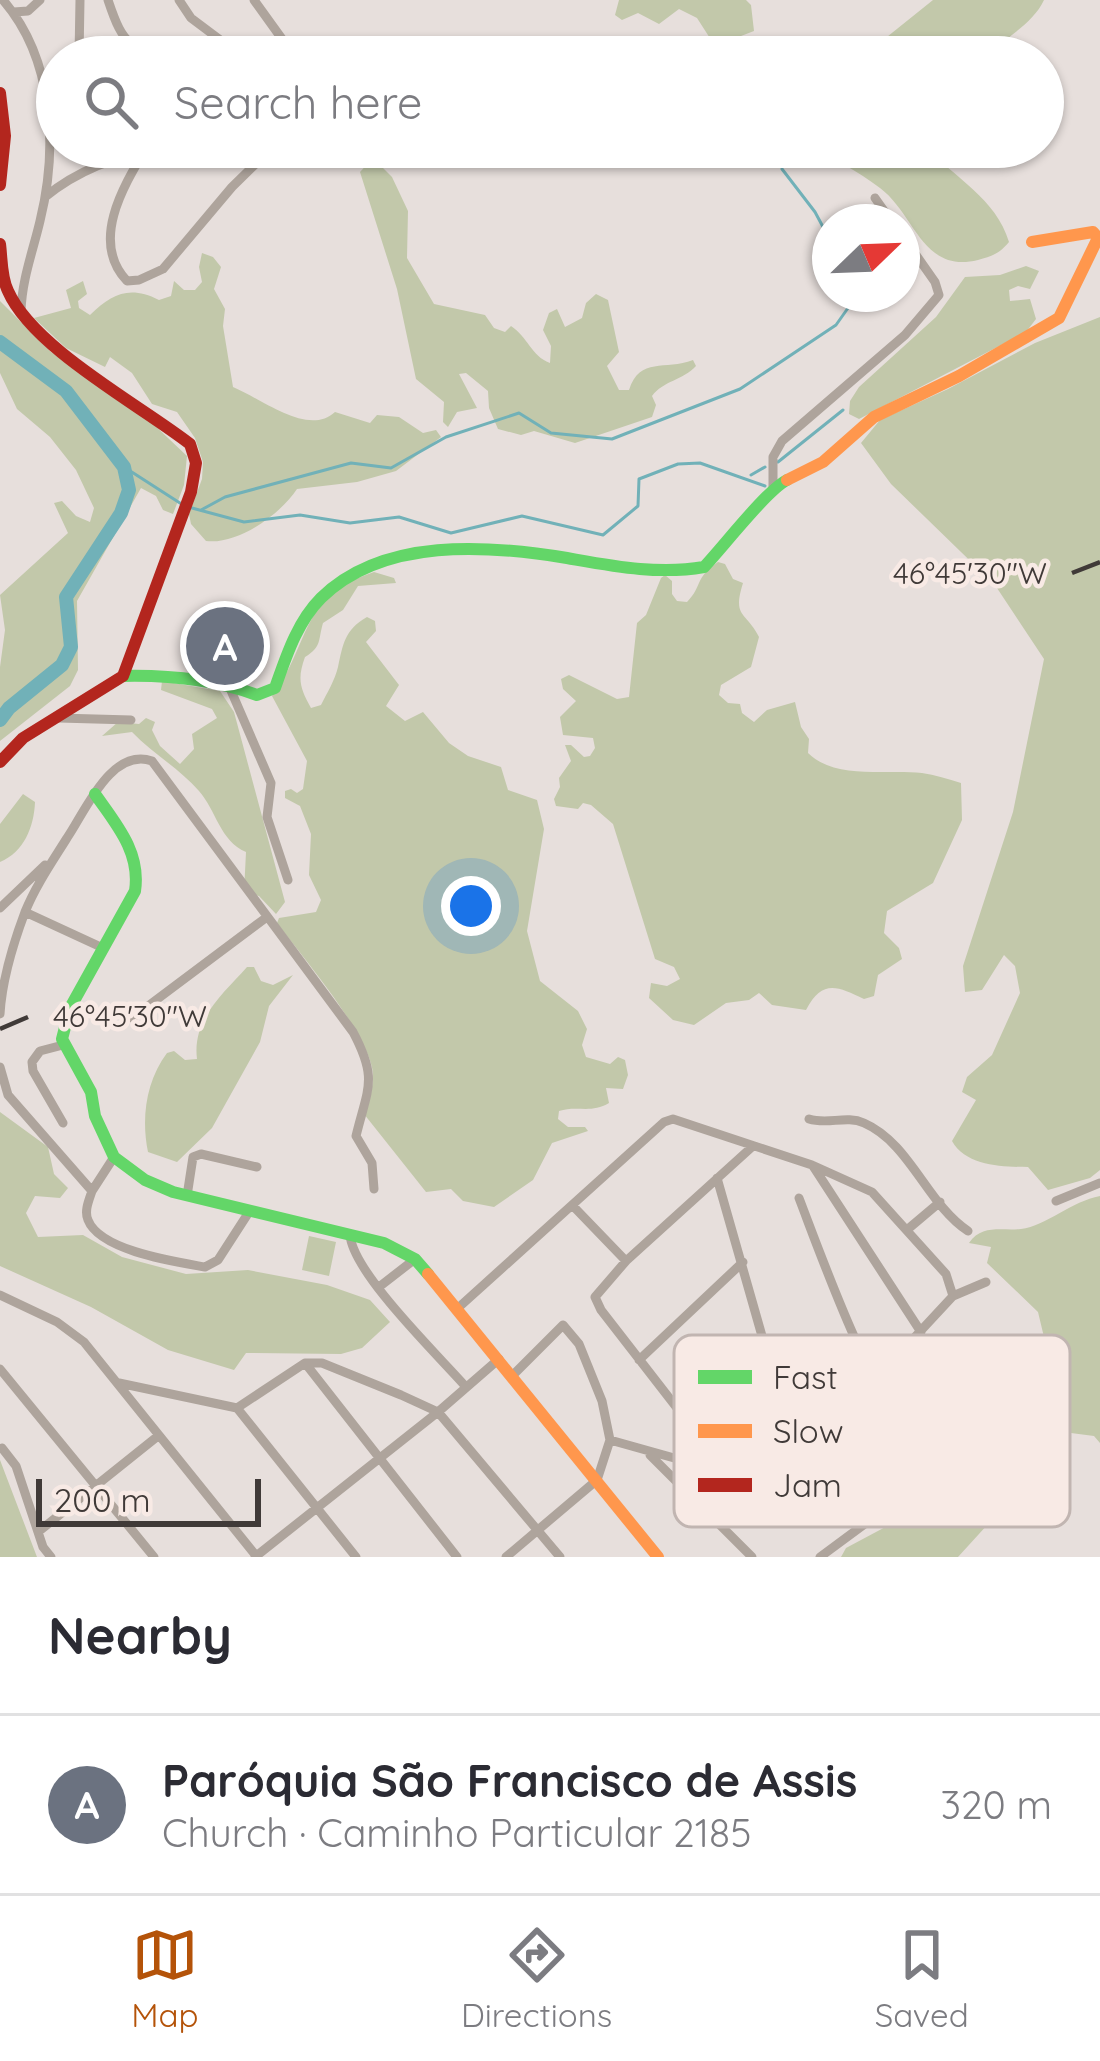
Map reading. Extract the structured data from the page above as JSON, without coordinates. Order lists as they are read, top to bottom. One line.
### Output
{"legend":["Fast","Slow","Jam"],"scale_bar":"200 m","north":"top right","page":{"search":"Search here","pins":"A","scale":"200 m","heading":"Nearby","list":[{"mark":"A","name":"Paróquia São Francisco de Assis","note":"Church · Caminho Particular 2185","value":"320 m"}],"nav":["Map","Directions","Saved"]},"coordinates":["46°45'30\"W"]}
